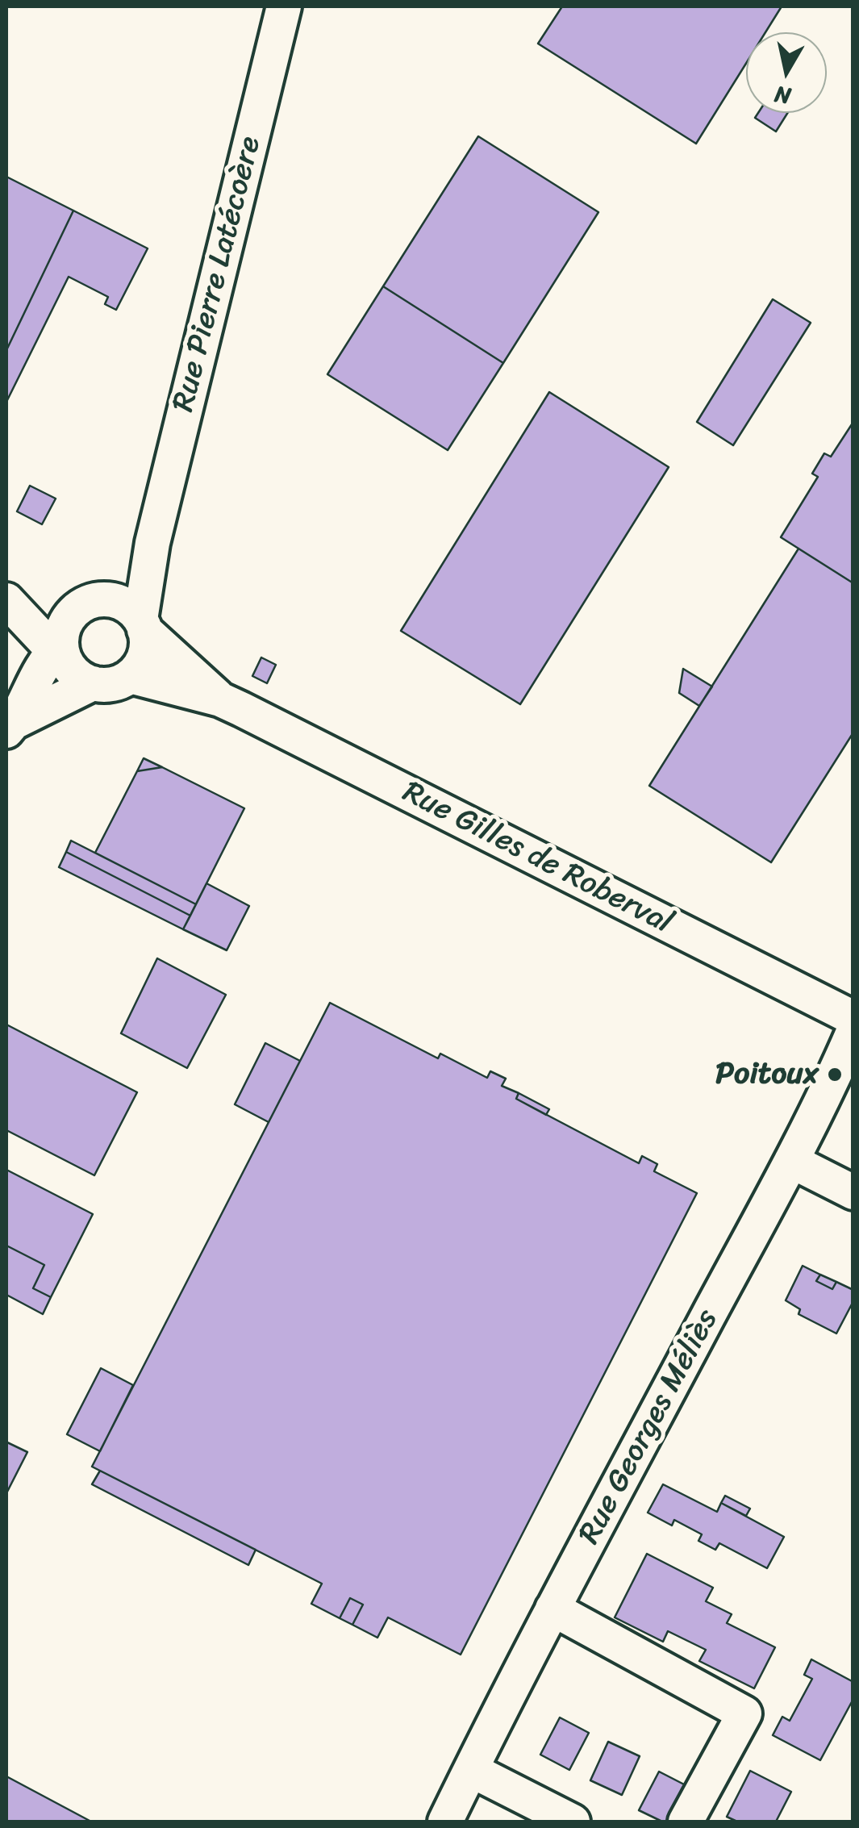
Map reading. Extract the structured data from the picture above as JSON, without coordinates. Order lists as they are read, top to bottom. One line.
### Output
{"streets":{"street":["Rue Pierre Latécoère","Rue Gilles de Roberval","Rue Georges Méliès"]},"crossings":[["Rue Pierre Latécoère","Rue Gilles de Roberval"]],"places":["Poitoux"],"north":"bottom"}
